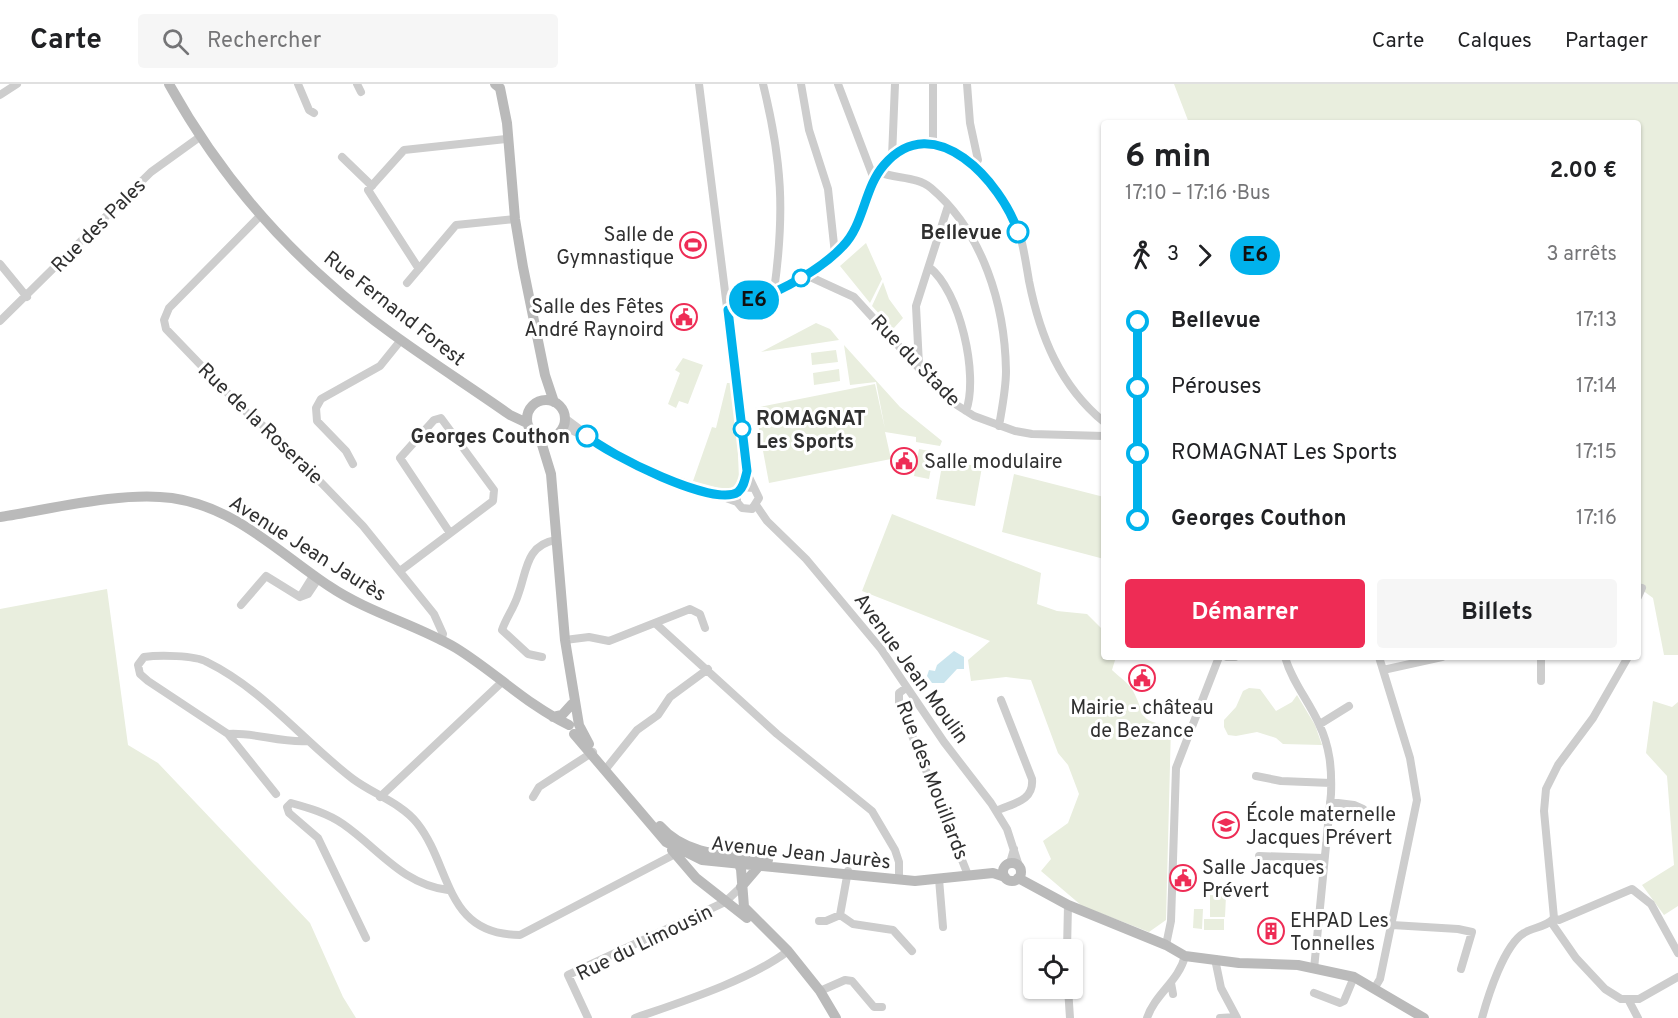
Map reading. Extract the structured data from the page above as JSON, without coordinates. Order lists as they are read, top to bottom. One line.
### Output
{"streets":{"main road":["Rue Fernand Forest","Avenue Jean Jaurès"],"street":["Rue des Pales","Rue du Stade","Rue de la Roseraie","Avenue Jean Moulin","Rue des Mouillards","Rue du Limousin"]},"crossings":[["Rue des Pales","Rue Fernand Forest"],["Rue Fernand Forest","Rue de la Roseraie"],["Rue de la Roseraie","Avenue Jean Jaurès"],["Avenue Jean Jaurès","Avenue Jean Moulin"],["Avenue Jean Jaurès","Rue des Mouillards"],["Avenue Jean Moulin","Rue des Mouillards"]],"places":{"other":["Bellevue","ROMAGNAT Les Sports","Georges Couthon"],"sports":["Salle de Gymnastique"],"public building":["Salle des Fêtes André Raynoird","Salle modulaire","Mairie - château de Bezance","Salle Jacques Prévert"],"school or university":["École maternelle Jacques Prévert"],"building":["EHPAD Les Tonnelles"]},"lines":["bus line E6"],"page":{"header":"Carte","search":"Rechercher","nav":["Carte","Calques","Partager"],"on_map":"E6","heading":["6 min","17:10 – 17:16 · Bus","2.00 €"],"legs":["3","E6","3 arrêts"],"list":[{"name":"Bellevue","value":"17:13"},{"name":"Pérouses","value":"17:14"},{"name":"ROMAGNAT Les Sports","value":"17:15"},{"name":"Georges Couthon","value":"17:16"}],"buttons":["Démarrer","Billets"]}}
